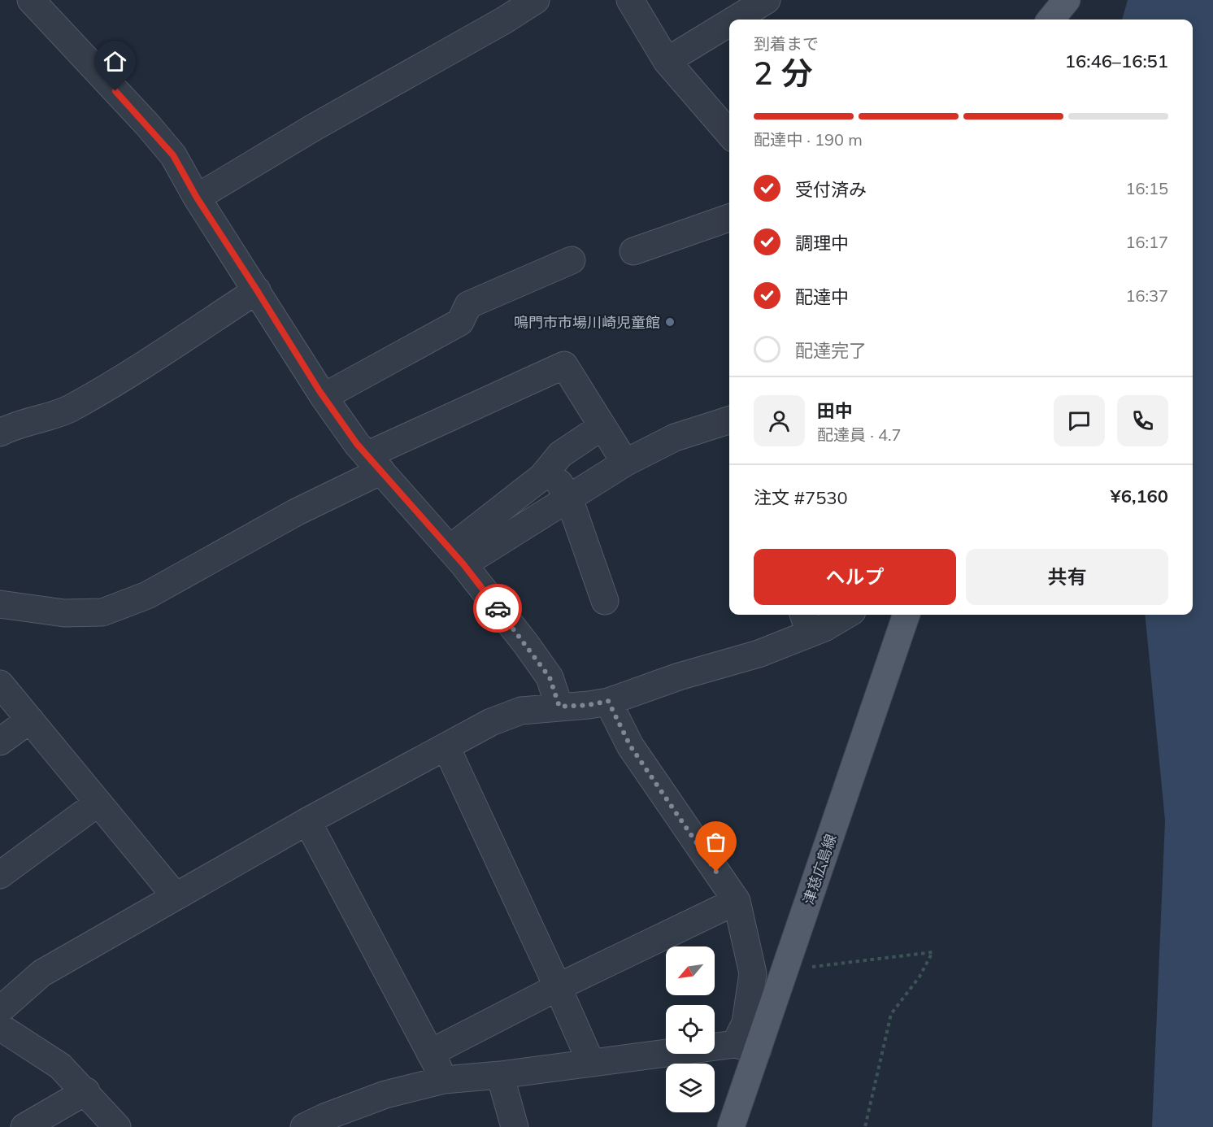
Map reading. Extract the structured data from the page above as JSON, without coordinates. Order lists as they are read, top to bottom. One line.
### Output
{"streets":{"main road":["津慈広島線"]},"places":["鳴門市市場川崎児童館"],"north":"bottom left","page":{"heading":["2 分","到着まで","16:46–16:51"],"panel":["田中","配達員 · 4.7","注文 #7530","¥6,160"],"bar":"配達中 · 190 m","list":[["受付済み","16:15"],["調理中","16:17"],["配達中","16:37"],"配達完了"],"buttons":["ヘルプ","共有"]}}
